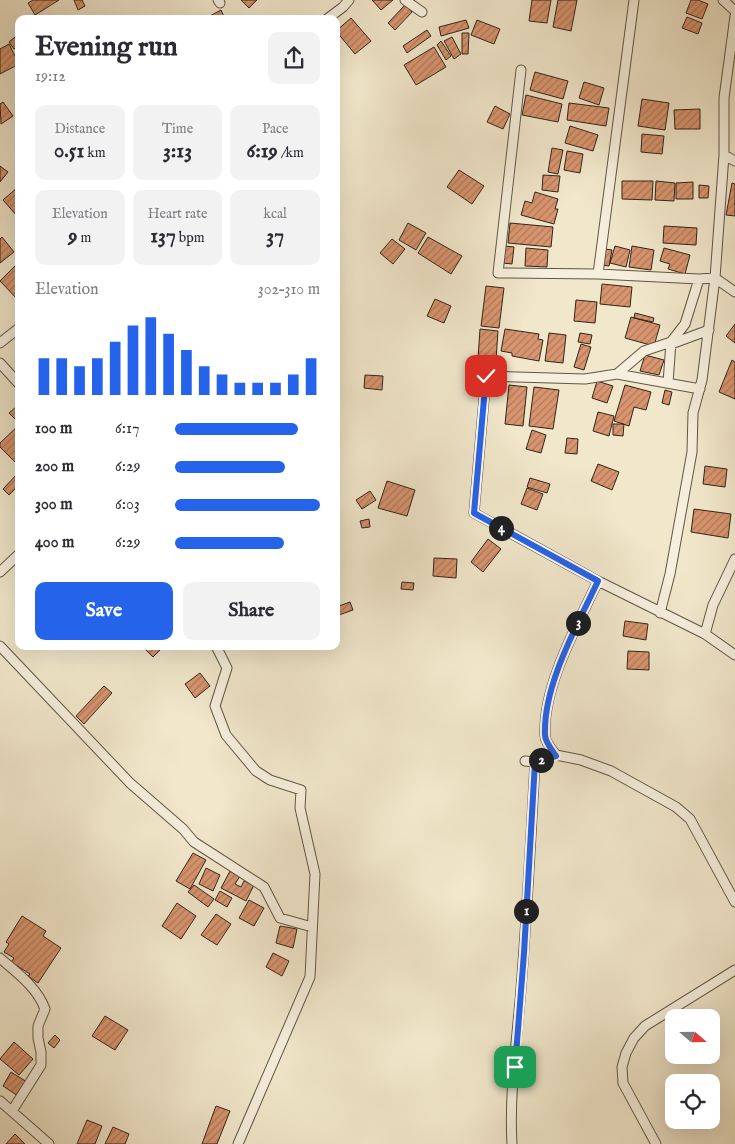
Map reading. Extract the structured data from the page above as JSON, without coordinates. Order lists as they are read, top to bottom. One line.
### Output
{"north":"right","page":{"heading":["Evening run","19:12"],"stats":[["Distance","0.51 km"],["Time","3:13"],["Pace","6:19 /km"],["Elevation","9 m"],["Heart rate","137 bpm"],["kcal","37"]],"chart":["Elevation","302–310 m"],"list":[{"name":"100 m","note":"6:17"},{"name":"200 m","note":"6:29"},{"name":"300 m","note":"6:03"},{"name":"400 m","note":"6:29"}],"pins":["4","3","2","1"],"buttons":["Save","Share"]}}
